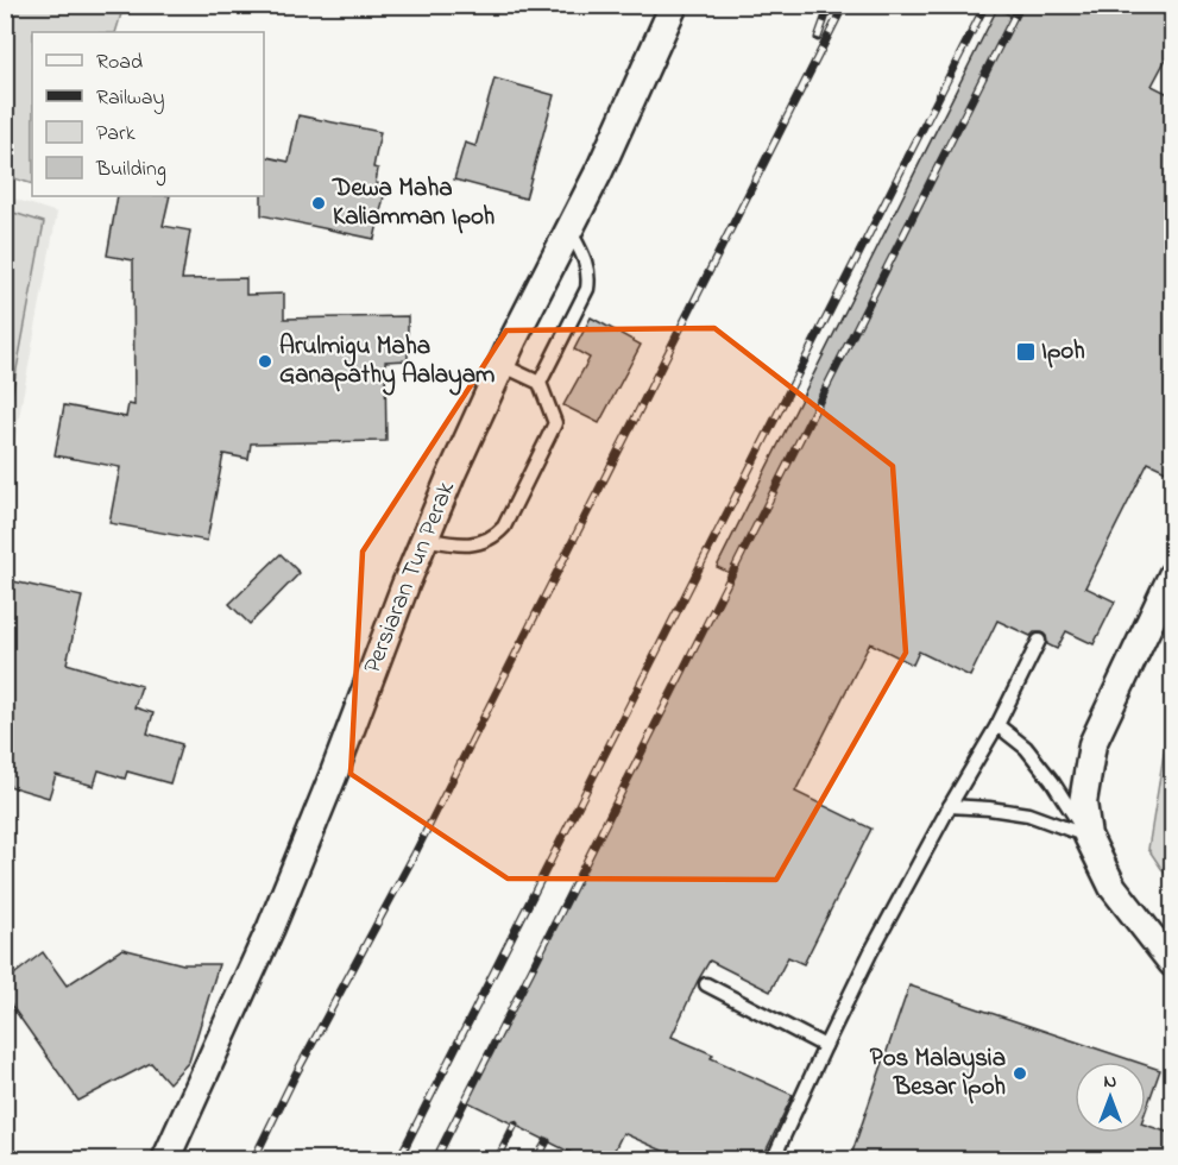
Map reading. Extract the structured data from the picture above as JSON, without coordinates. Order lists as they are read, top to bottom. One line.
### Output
{"streets":{"street":["Persiaran Tun Perak"]},"places":{"other":["Dewa Maha Kaliamman Ipoh","Arulmigu Maha Ganapathy Aalayam","Pos Malaysia Besar Ipoh"],"transit":["Ipoh"]},"legend":["Road","Railway","Park","Building"],"north":"top"}
